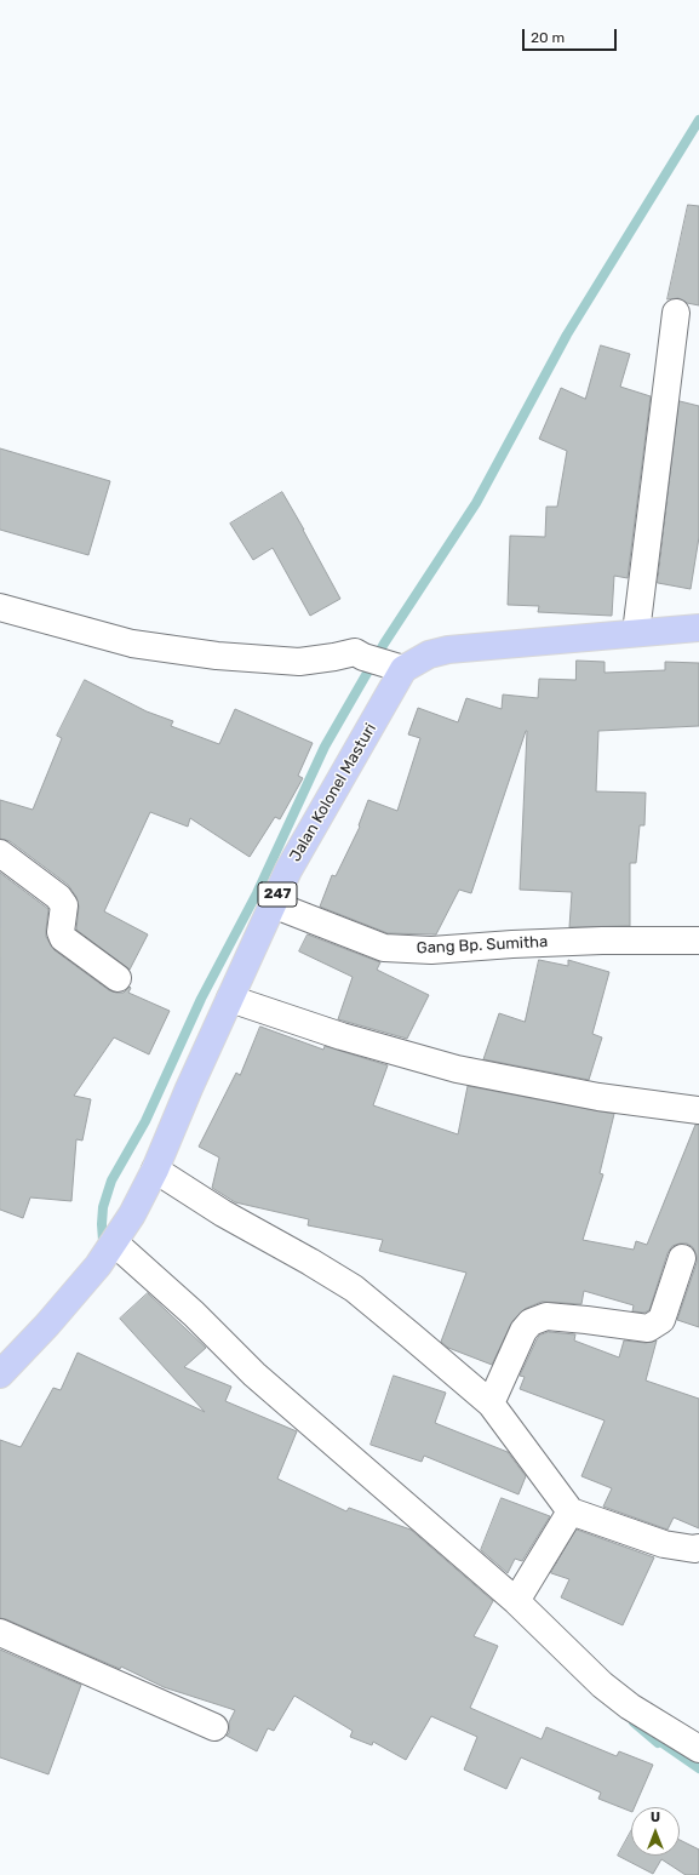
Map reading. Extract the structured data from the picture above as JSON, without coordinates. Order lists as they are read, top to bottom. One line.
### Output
{"streets":{"main road":["Jalan Kolonel Masturi","247"],"street":["Gang Bp. Sumitha"]},"crossings":[["Jalan Kolonel Masturi","Gang Bp. Sumitha"]],"scale_bar":"20 m","north":"top"}
